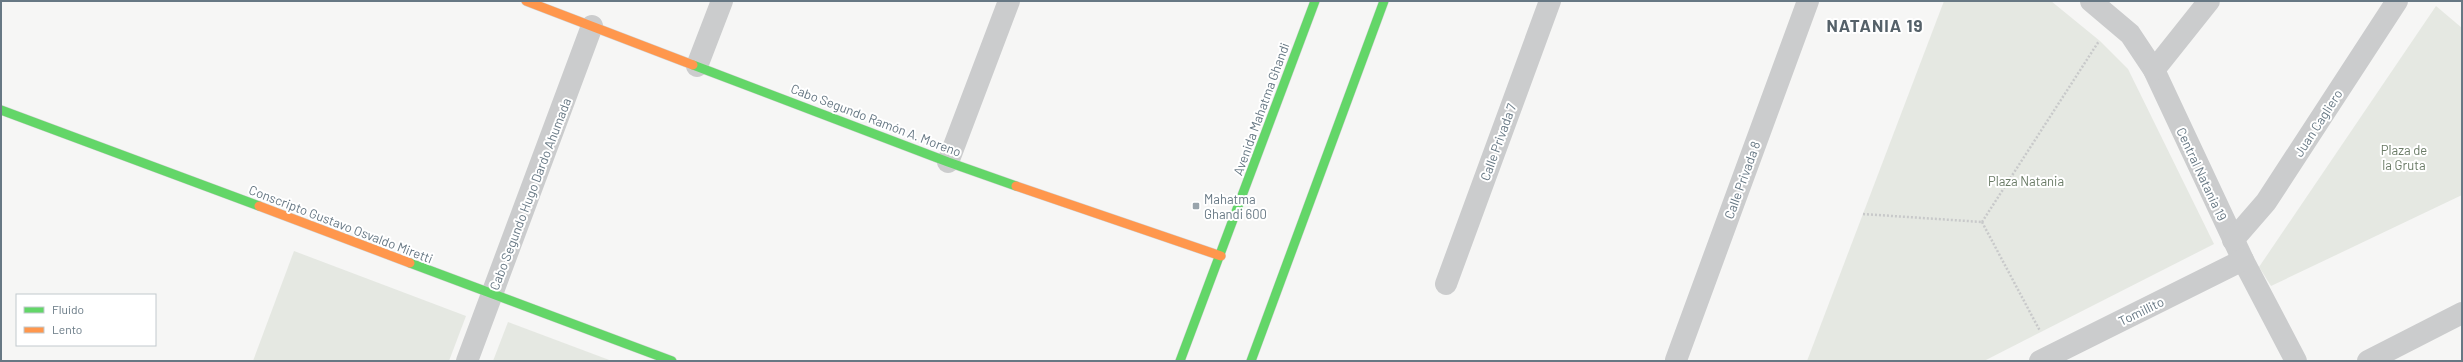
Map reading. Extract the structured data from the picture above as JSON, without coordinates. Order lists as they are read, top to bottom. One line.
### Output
{"streets":{"street":["Avenida Mahatma Ghandi","Cabo Segundo Ramón A. Moreno","Juan Cagliero","Calle Privada 7","Central Natania 19","Calle Privada 8","Cabo Segundo Hugo Dardo Ahumada","Conscripto Gustavo Osvaldo Miretti","Tomillito"]},"crossings":[["Avenida Mahatma Ghandi","Cabo Segundo Ramón A. Moreno"],["Cabo Segundo Ramón A. Moreno","Cabo Segundo Hugo Dardo Ahumada"],["Juan Cagliero","Central Natania 19"],["Central Natania 19","Tomillito"],["Cabo Segundo Hugo Dardo Ahumada","Conscripto Gustavo Osvaldo Miretti"]],"districts":["NATANIA 19"],"parks":["Plaza de la Gruta","Plaza Natania"],"places":{"transit":["Mahatma Ghandi 600"]},"legend":["Fluido","Lento"]}
